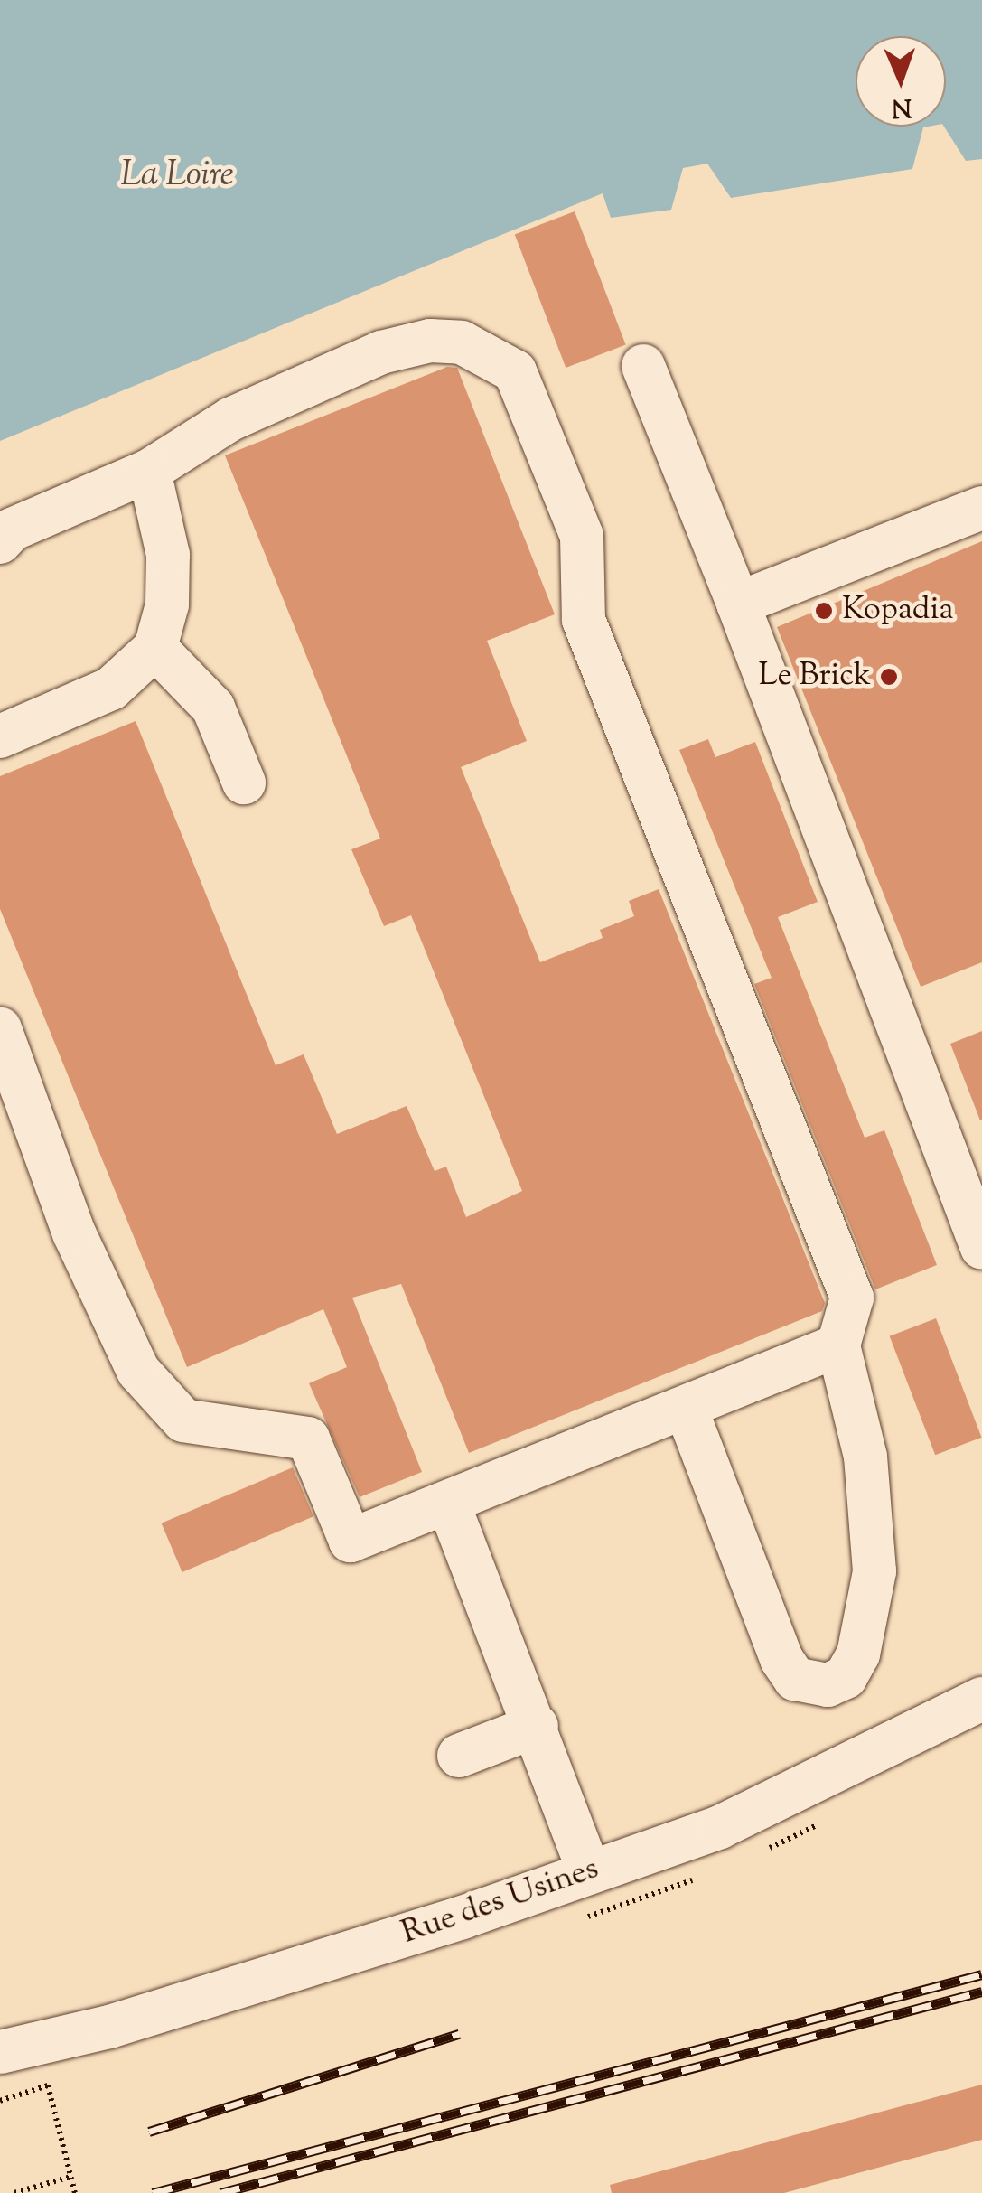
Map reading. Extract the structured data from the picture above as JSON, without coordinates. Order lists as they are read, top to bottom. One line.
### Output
{"streets":{"street":["Rue des Usines"]},"water":["La Loire"],"places":["Kopadia","Le Brick"],"north":"bottom"}
